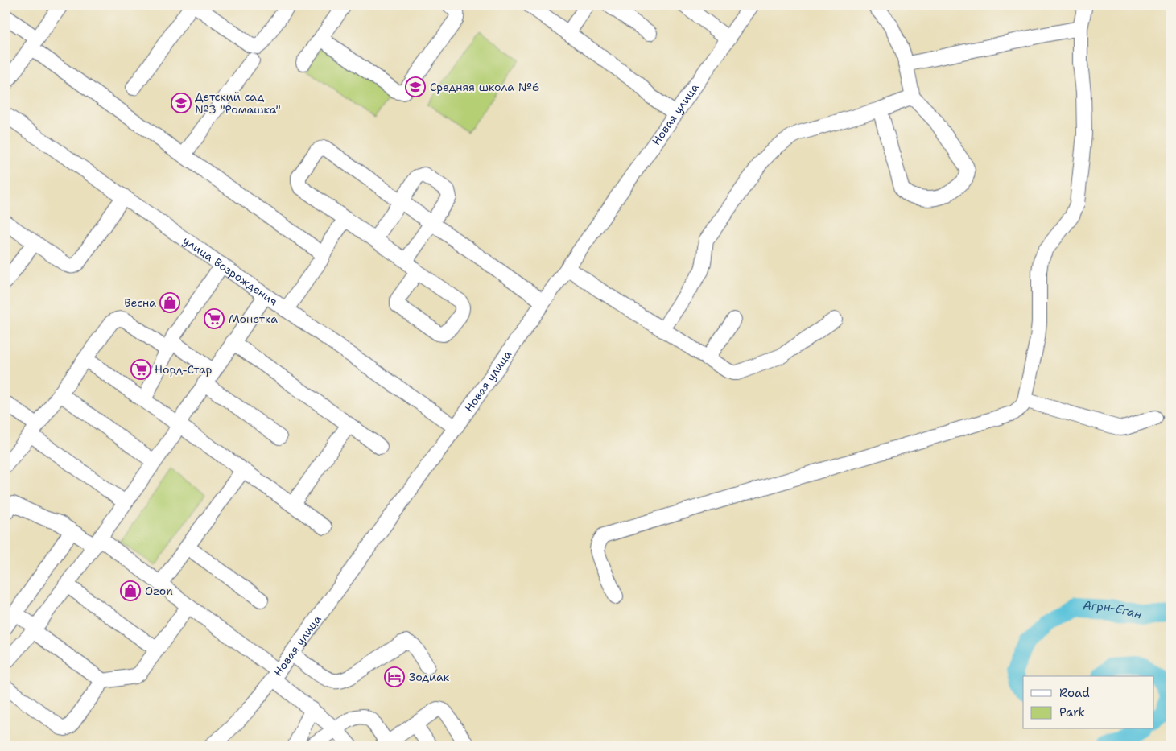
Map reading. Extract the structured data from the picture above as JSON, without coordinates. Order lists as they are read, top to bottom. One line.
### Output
{"streets":{"street":["Новая улица","улица Возрождения"]},"crossings":[["Новая улица","улица Возрождения"]],"water":["Агрн-Еган"],"places":{"school or university":["Средняя школа №6","Детский сад №3 \"Ромашка\""],"shop":["Весна","Ozon"],"supermarket":["Монетка","Норд-Стар"],"hotel":["Зодиак"]},"legend":["Road","Park"]}
